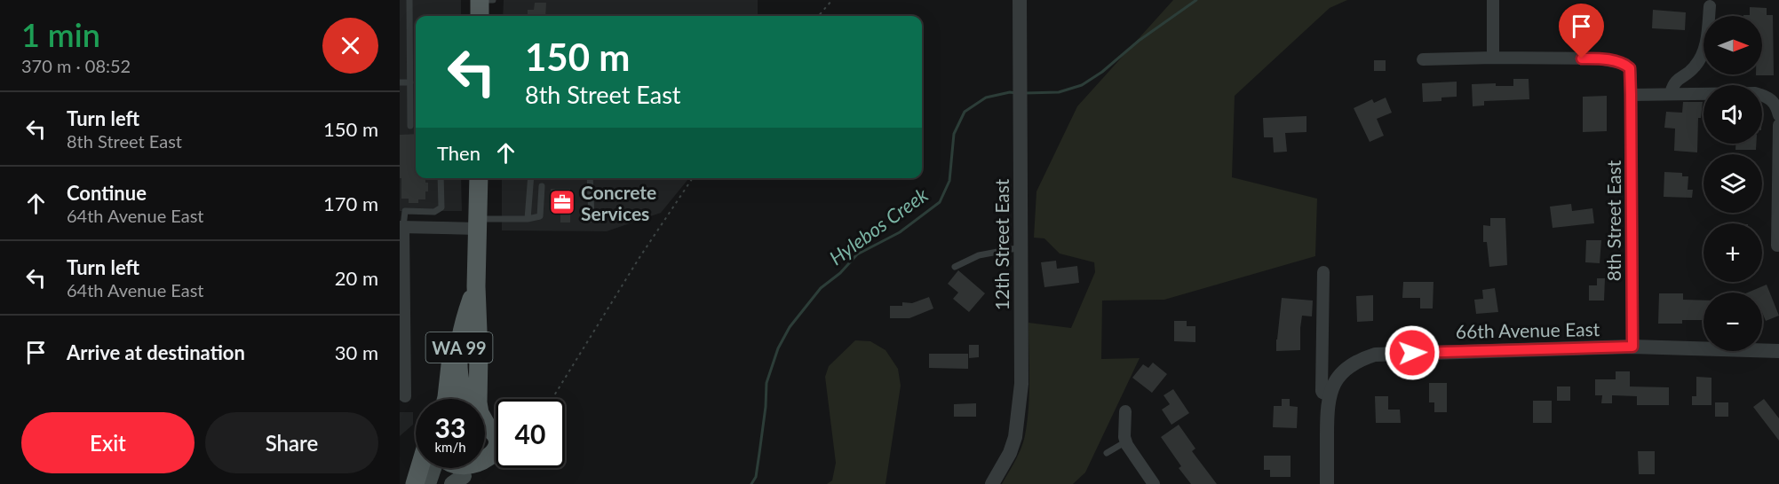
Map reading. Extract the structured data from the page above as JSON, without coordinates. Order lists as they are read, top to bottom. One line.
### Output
{"streets":{"main road":["WA 99"],"street":["8th Street East","12th Street East","66th Avenue East"]},"crossings":[["8th Street East","66th Avenue East"]],"water":["Hylebos Creek"],"places":{"office":["Concrete Services"]},"north":"right","page":{"heading":["1 min","370 m · 08:52"],"map_buttons":["+","−"],"turn":["150 m","8th Street East"],"list":[{"name":"Turn left","note":"8th Street East","value":"150 m"},{"name":"Continue","note":"64th Avenue East","value":"170 m"},{"name":"Turn left","note":"64th Avenue East","value":"20 m"},{"name":"Arrive at destination","value":"30 m"}],"then":"Then","speed":"33 km/h","limit":"40","buttons":["Exit","Share"]}}
